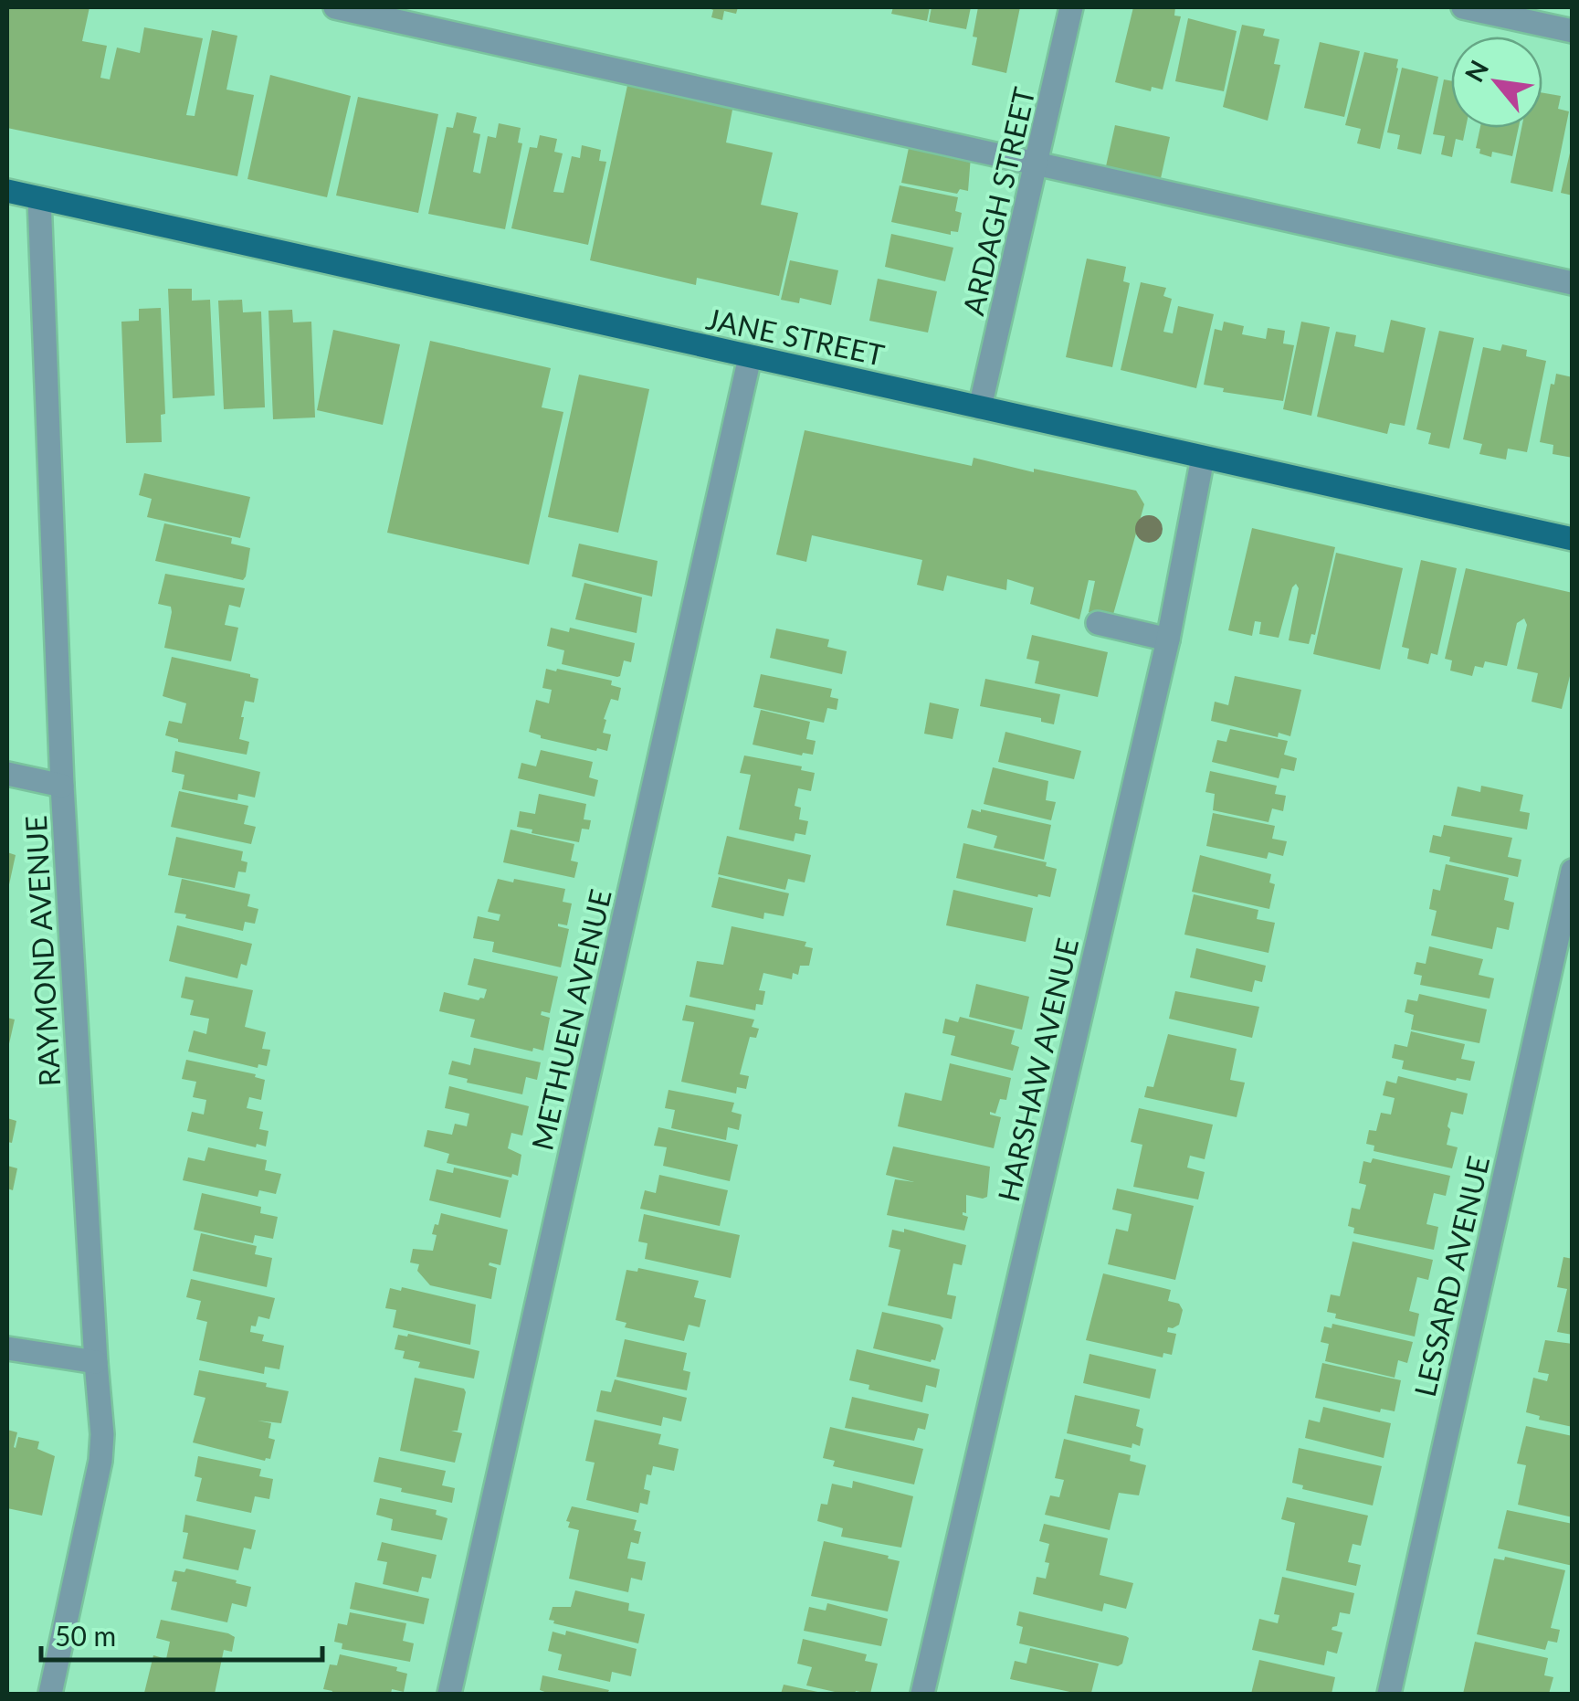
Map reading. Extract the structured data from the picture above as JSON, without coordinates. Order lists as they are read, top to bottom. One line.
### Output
{"streets":{"main road":["JANE STREET"],"street":["ARDAGH STREET","RAYMOND AVENUE","METHUEN AVENUE","HARSHAW AVENUE","LESSARD AVENUE"]},"crossings":[["ARDAGH STREET","JANE STREET"],["JANE STREET","RAYMOND AVENUE"],["JANE STREET","METHUEN AVENUE"],["JANE STREET","HARSHAW AVENUE"]],"scale_bar":"50 m","north":"top left"}
